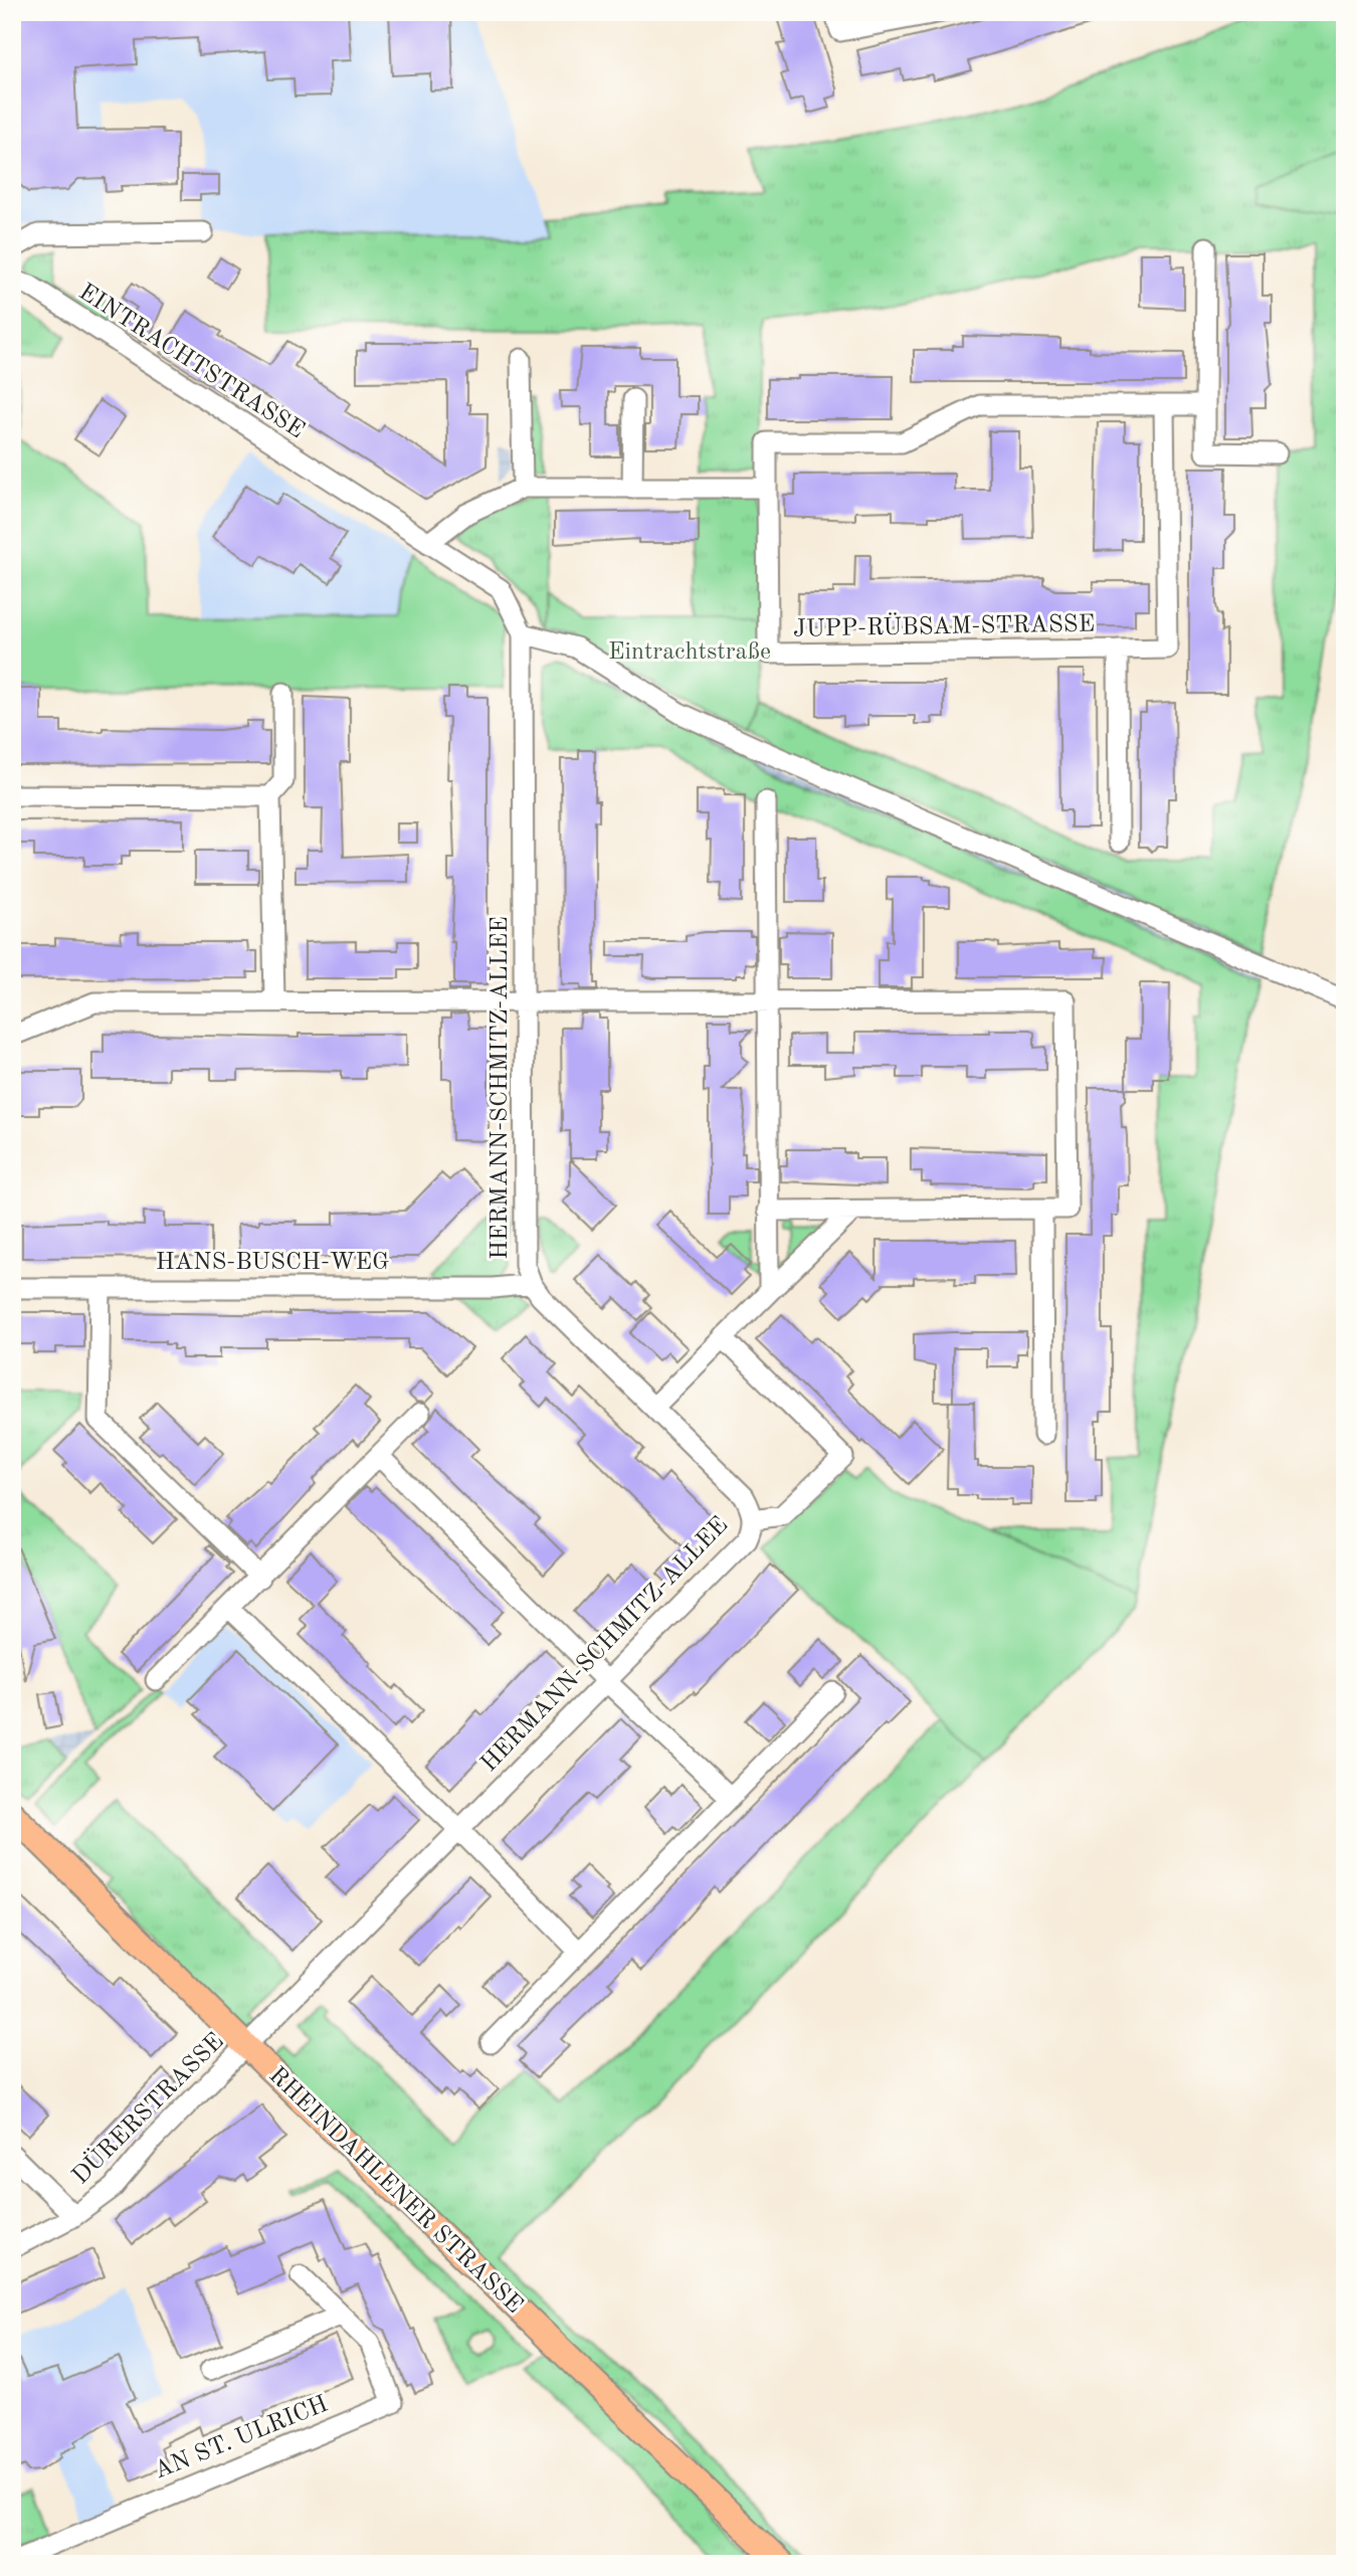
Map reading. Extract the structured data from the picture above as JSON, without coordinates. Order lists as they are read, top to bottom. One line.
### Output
{"streets":{"main road":["RHEINDAHLENER STRASSE"],"street":["EINTRACHTSTRASSE","JUPP-RÜBSAM-STRASSE","HERMANN-SCHMITZ-ALLEE","HANS-BUSCH-WEG","DÜRERSTRASSE","AN ST. ULRICH"]},"crossings":[["EINTRACHTSTRASSE","HERMANN-SCHMITZ-ALLEE"],["HERMANN-SCHMITZ-ALLEE","HANS-BUSCH-WEG"],["HERMANN-SCHMITZ-ALLEE","DÜRERSTRASSE"],["HERMANN-SCHMITZ-ALLEE","RHEINDAHLENER STRASSE"],["DÜRERSTRASSE","RHEINDAHLENER STRASSE"]],"parks":["Eintrachtstraße"]}
